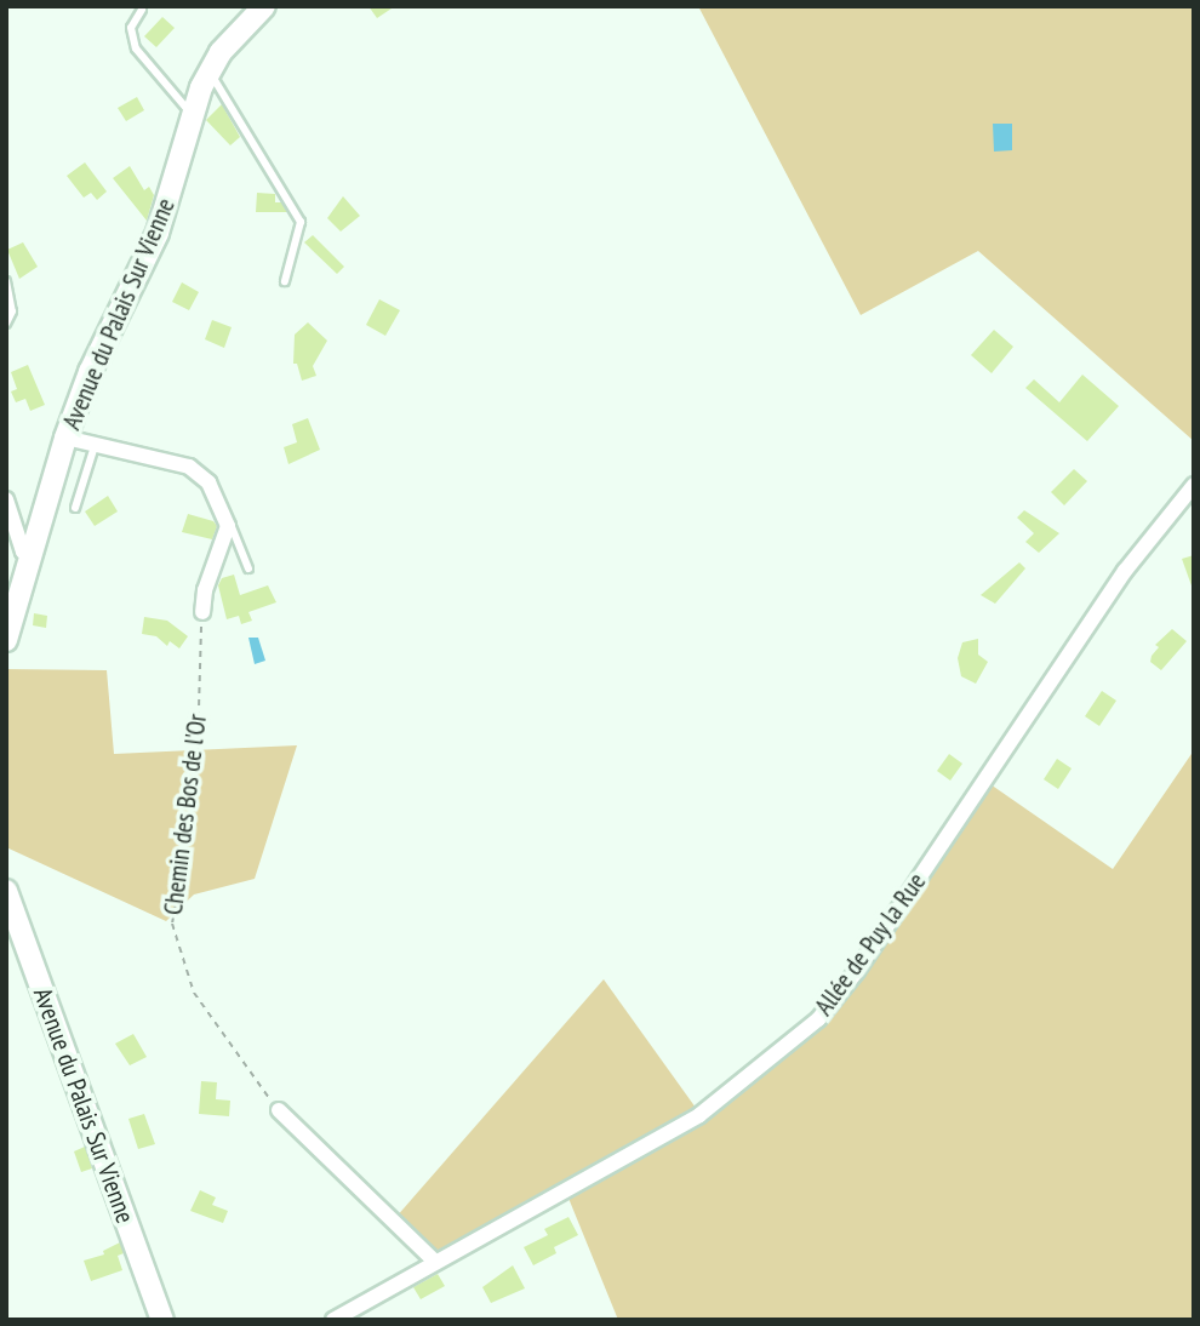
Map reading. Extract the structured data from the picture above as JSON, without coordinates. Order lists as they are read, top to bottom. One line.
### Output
{"streets":{"main road":["Avenue du Palais Sur Vienne"],"street":["Allée de Puy la Rue"],"path":["Chemin des Bos de l'Or"]}}
